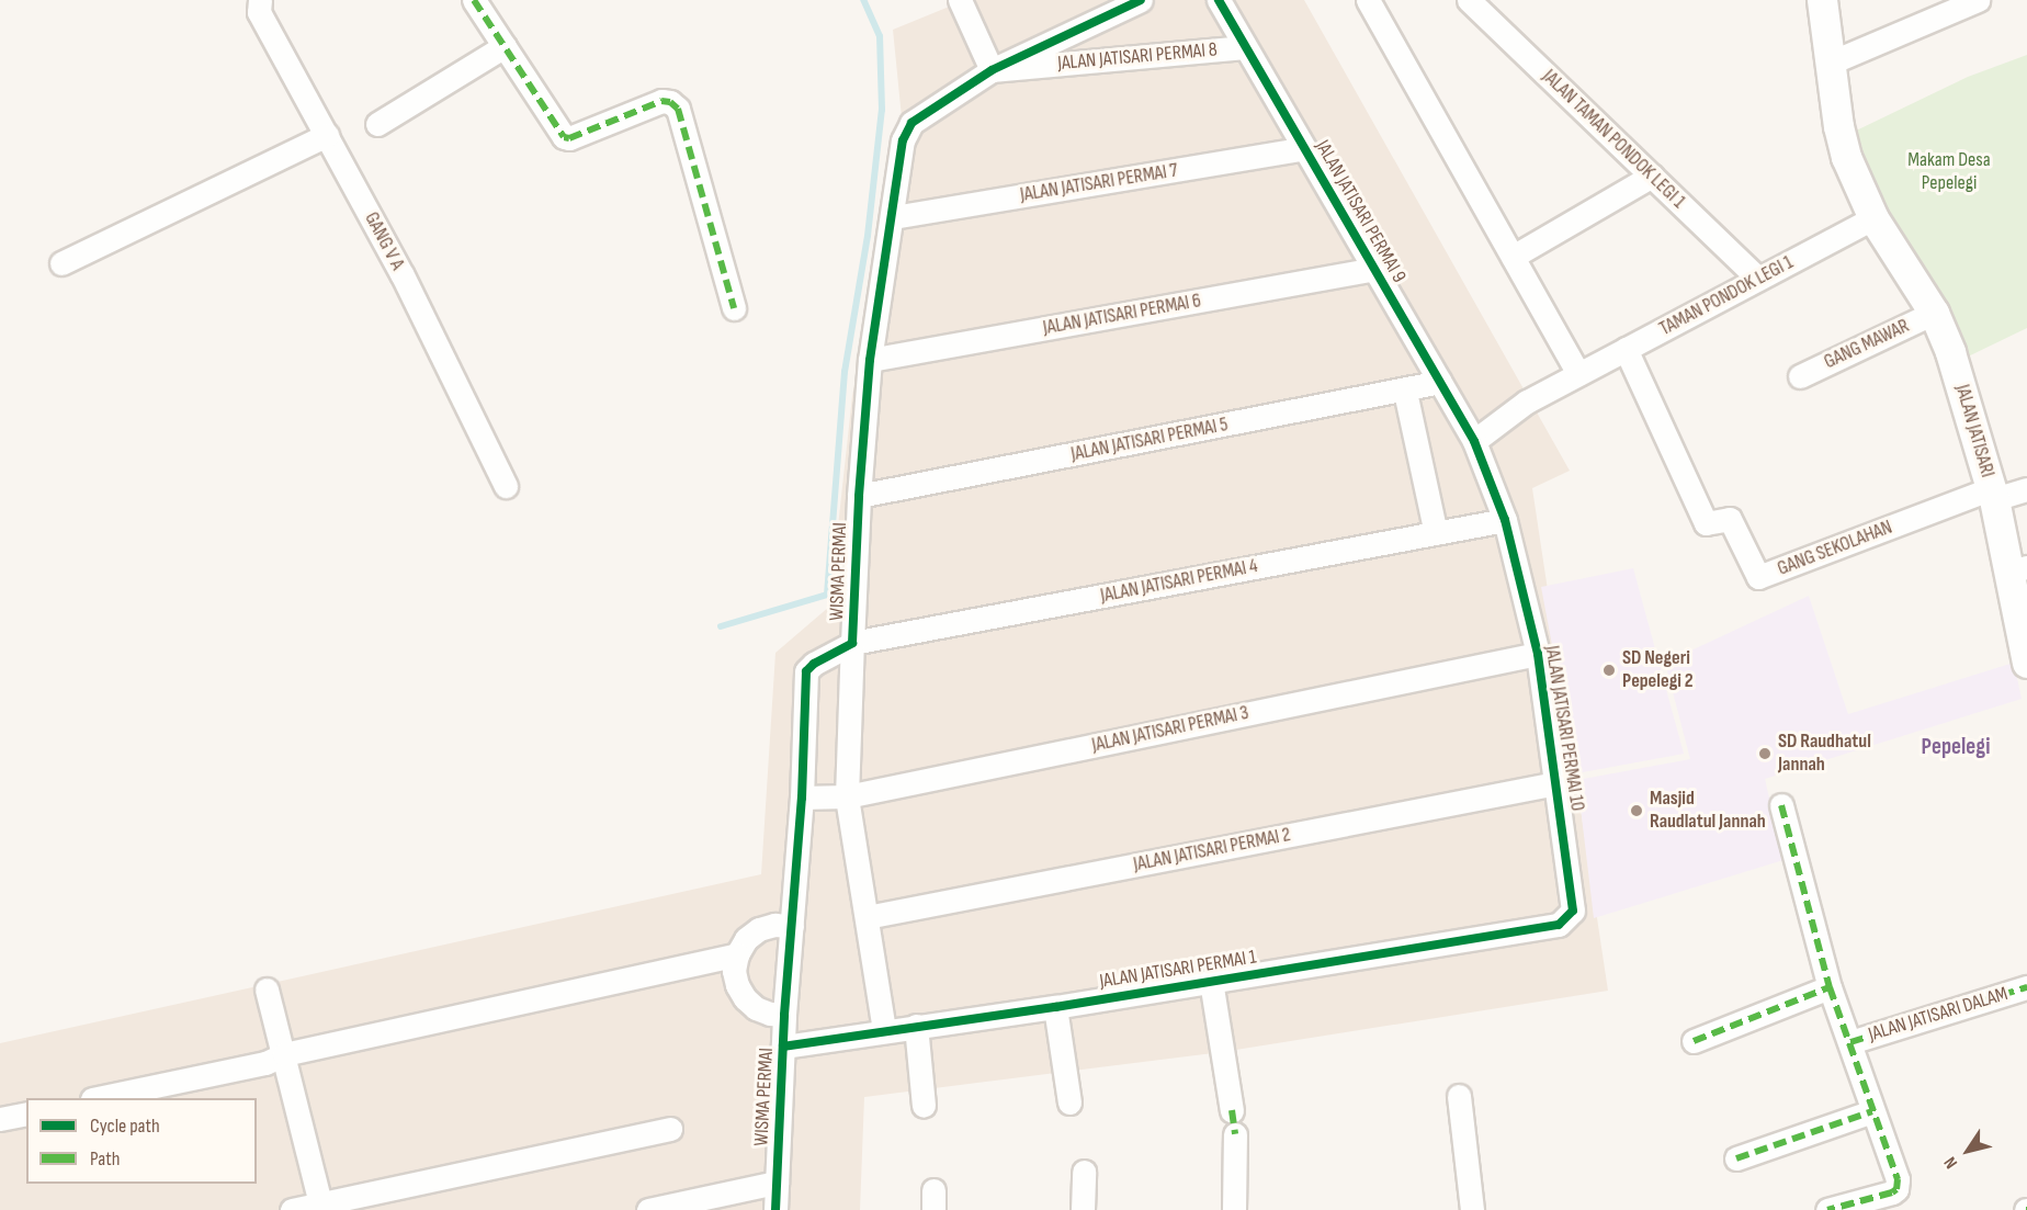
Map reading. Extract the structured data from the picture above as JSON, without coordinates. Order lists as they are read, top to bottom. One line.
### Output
{"streets":{"street":["JALAN JATISARI PERMAI 8","JALAN TAMAN PONDOK LEGI 1","JALAN JATISARI PERMAI 7","JALAN JATISARI PERMAI 9","GANG V A","TAMAN PONDOK LEGI 1","JALAN JATISARI PERMAI 6","GANG MAWAR","JALAN JATISARI","JALAN JATISARI PERMAI 5","GANG SEKOLAHAN","WISMA PERMAI","JALAN JATISARI PERMAI 4","JALAN JATISARI PERMAI 10","JALAN JATISARI PERMAI 3","JALAN JATISARI PERMAI 2","JALAN JATISARI PERMAI 1","JALAN JATISARI DALAM"]},"crossings":[["JALAN JATISARI PERMAI 8","JALAN JATISARI PERMAI 9"],["JALAN JATISARI PERMAI 8","WISMA PERMAI"],["JALAN TAMAN PONDOK LEGI 1","TAMAN PONDOK LEGI 1"],["JALAN JATISARI PERMAI 7","JALAN JATISARI PERMAI 9"],["JALAN JATISARI PERMAI 7","WISMA PERMAI"],["JALAN JATISARI PERMAI 9","TAMAN PONDOK LEGI 1"],["JALAN JATISARI PERMAI 9","JALAN JATISARI PERMAI 6"],["JALAN JATISARI PERMAI 9","JALAN JATISARI PERMAI 5"],["JALAN JATISARI PERMAI 9","JALAN JATISARI PERMAI 10"],["TAMAN PONDOK LEGI 1","JALAN JATISARI"],["TAMAN PONDOK LEGI 1","GANG SEKOLAHAN"],["TAMAN PONDOK LEGI 1","JALAN JATISARI PERMAI 10"],["JALAN JATISARI PERMAI 6","WISMA PERMAI"],["GANG MAWAR","JALAN JATISARI"],["JALAN JATISARI","GANG SEKOLAHAN"],["JALAN JATISARI PERMAI 5","WISMA PERMAI"],["WISMA PERMAI","JALAN JATISARI PERMAI 4"],["WISMA PERMAI","JALAN JATISARI PERMAI 3"],["WISMA PERMAI","JALAN JATISARI PERMAI 2"],["WISMA PERMAI","JALAN JATISARI PERMAI 1"],["JALAN JATISARI PERMAI 4","JALAN JATISARI PERMAI 10"],["JALAN JATISARI PERMAI 10","JALAN JATISARI PERMAI 3"],["JALAN JATISARI PERMAI 10","JALAN JATISARI PERMAI 2"],["JALAN JATISARI PERMAI 10","JALAN JATISARI PERMAI 1"]],"districts":["Pepelegi"],"parks":["Makam Desa Pepelegi"],"places":["SD Negeri Pepelegi 2","SD Raudhatul Jannah","Masjid Raudlatul Jannah"],"legend":["Cycle path","Path"],"north":"bottom left"}
